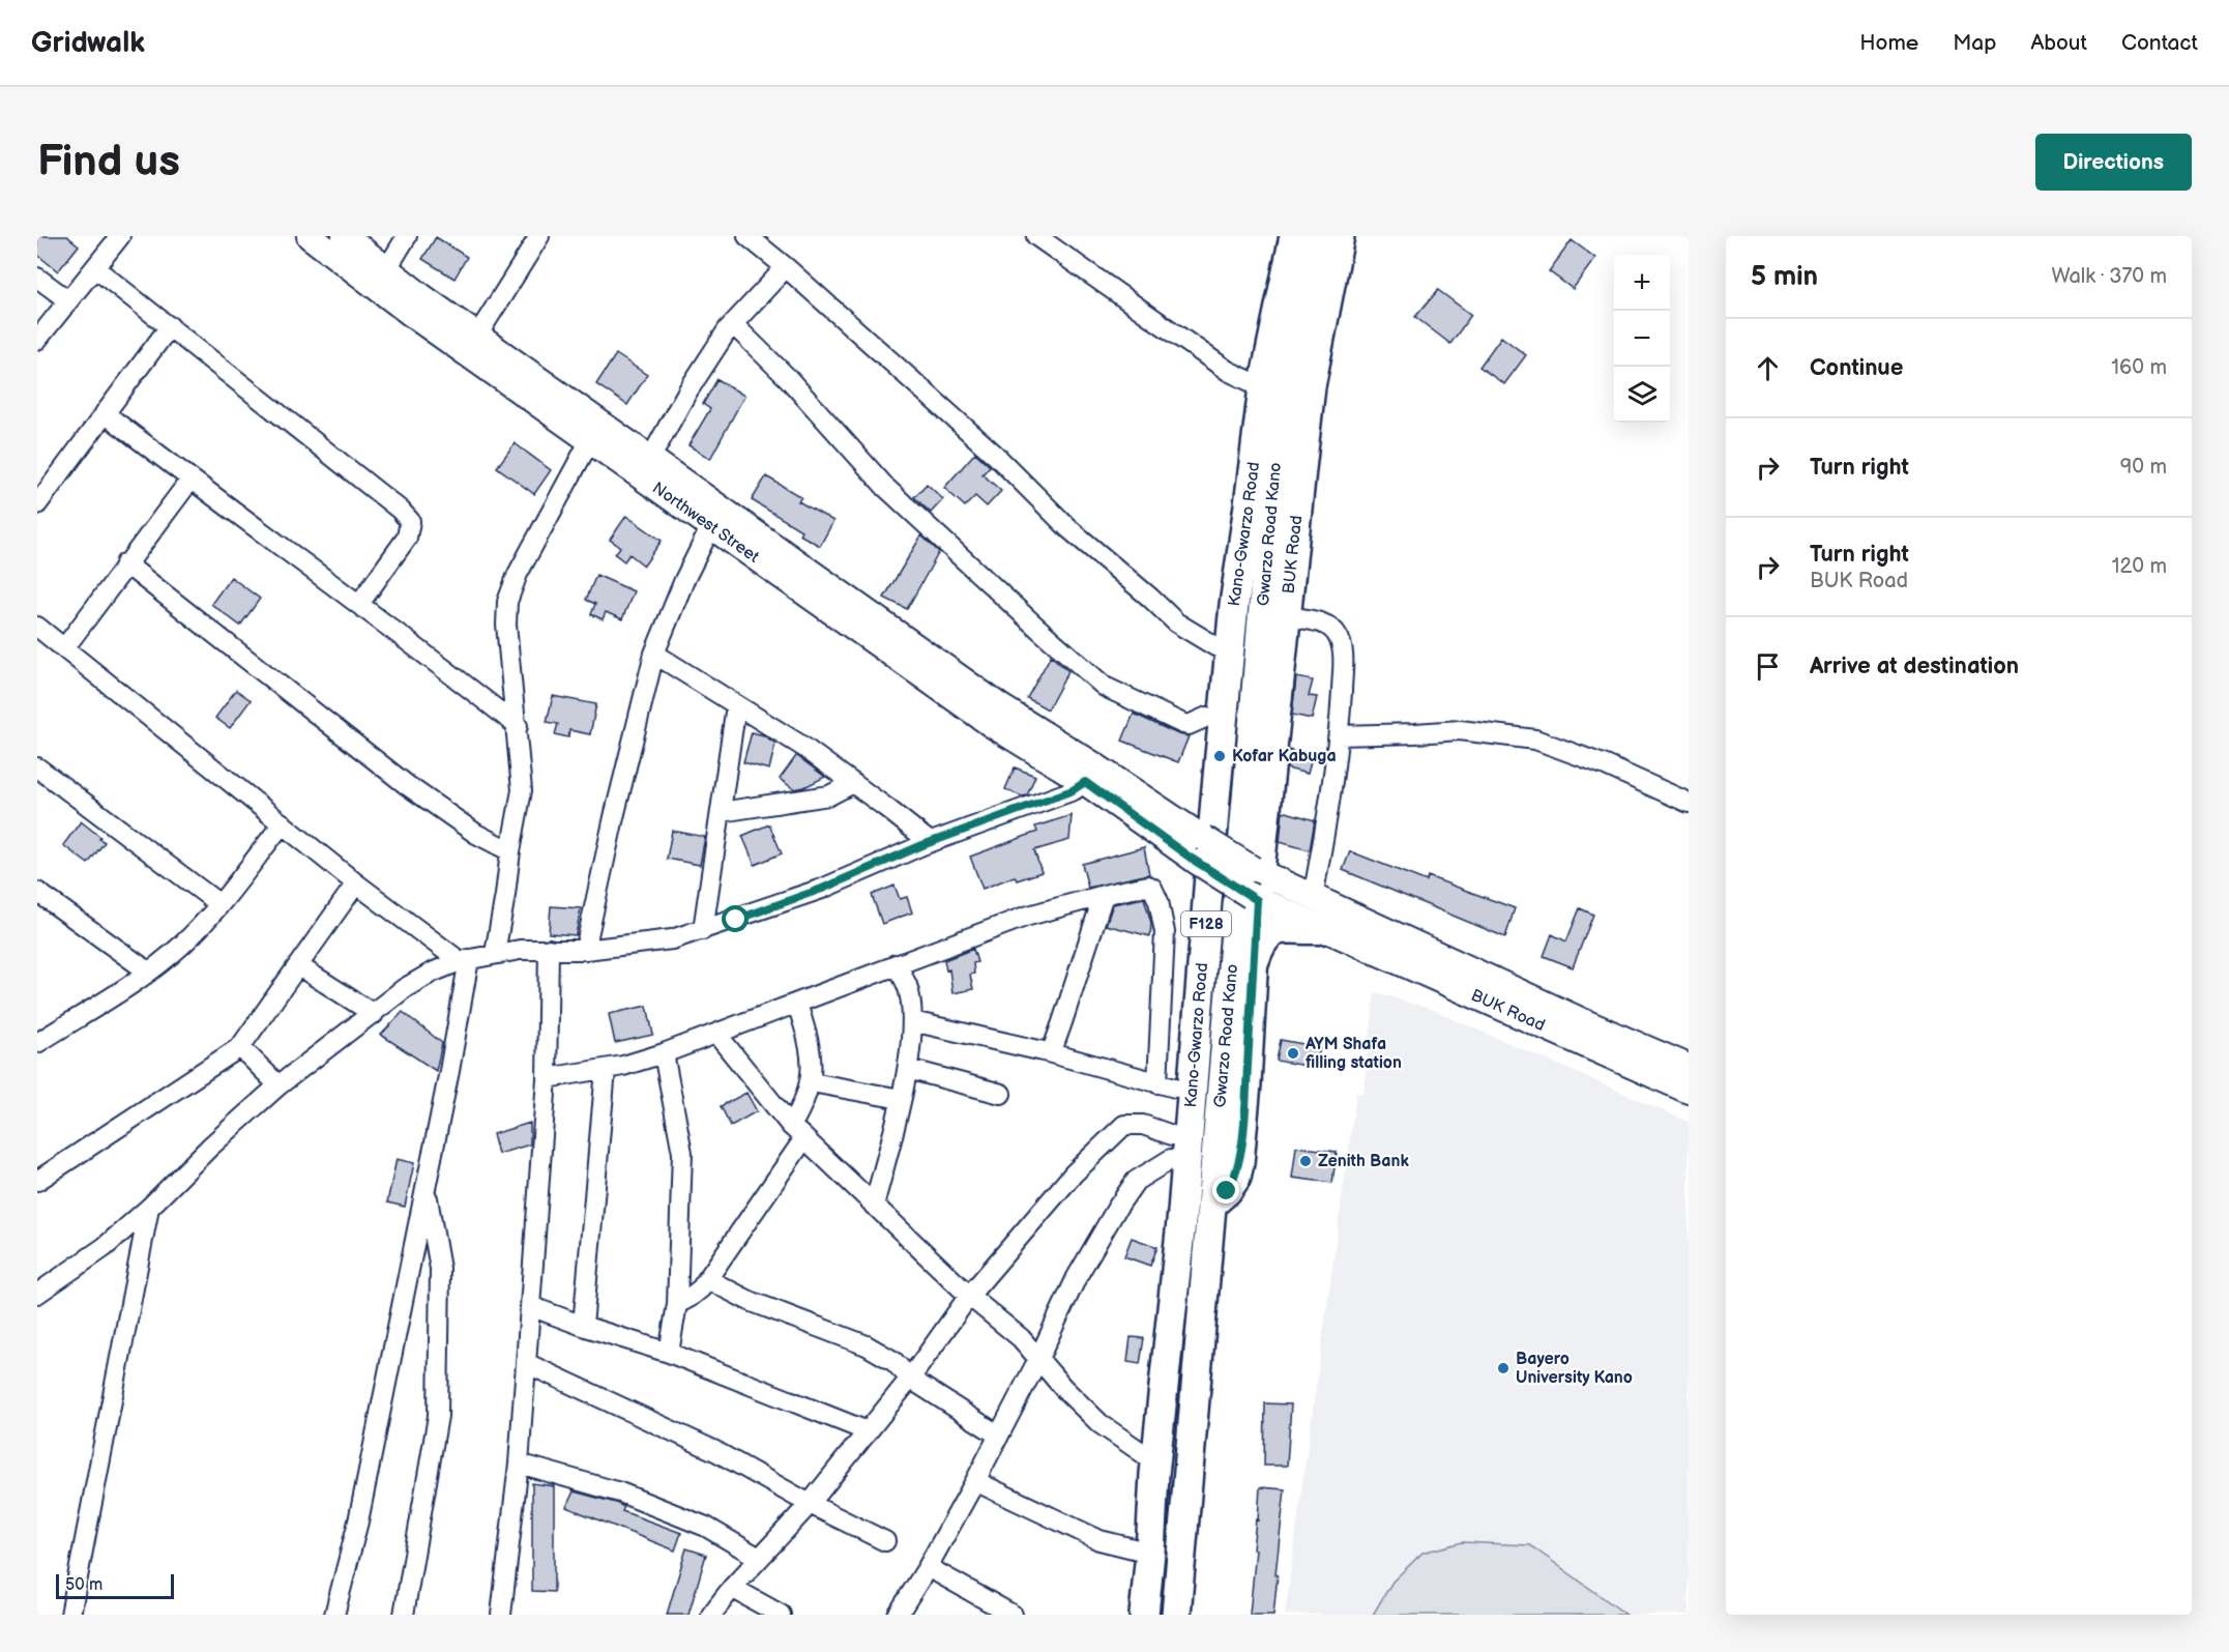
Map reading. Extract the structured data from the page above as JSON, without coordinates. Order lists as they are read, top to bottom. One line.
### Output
{"streets":{"main road":["Northwest Street","Gwarzo Road Kano","Kano-Gwarzo Road","BUK Road","F128"]},"crossings":[["Gwarzo Road Kano","BUK Road"]],"places":["Kofar Kabuga","AYM Shafa filling station","Zenith Bank","Bayero University Kano"],"scale_bar":"50 m","page":{"header":"Gridwalk","nav":["Home","Map","About","Contact"],"buttons":"Directions","title":"Find us","heading":["5 min","Walk · 370 m"],"map_buttons":["+","−"],"list":[["Continue","160 m"],["Turn right","90 m"],["Turn right","BUK Road","120 m"],"Arrive at destination"],"scale":"50 m"}}
